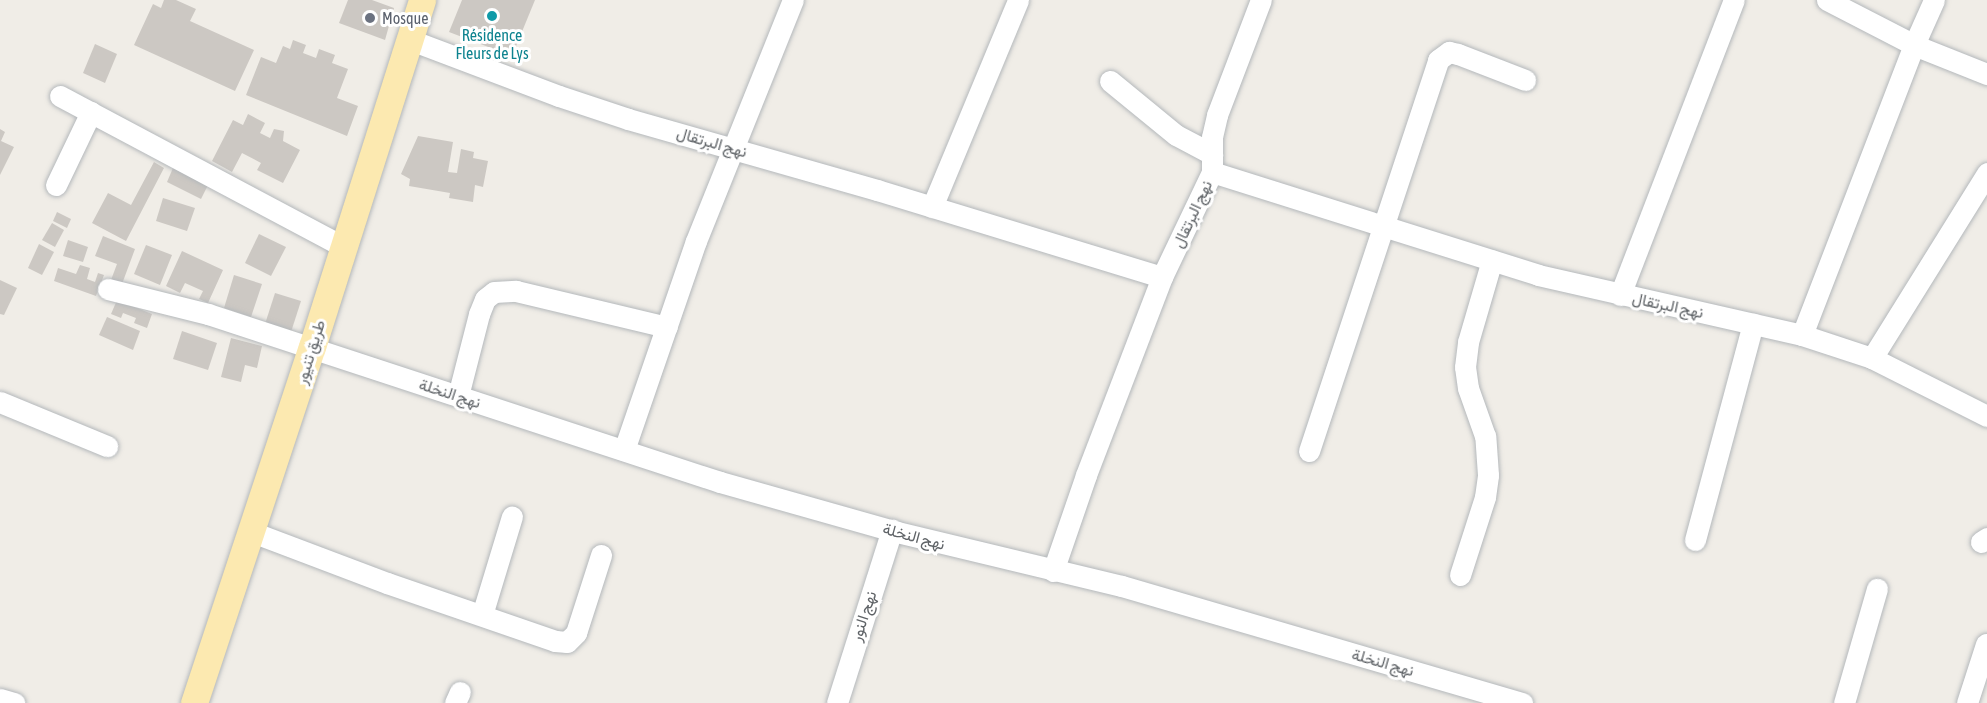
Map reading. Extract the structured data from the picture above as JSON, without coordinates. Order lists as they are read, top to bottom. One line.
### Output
{"streets":{"main road":["طريق تنيور"],"street":["نهج البرتقال","نهج النخلة","نهج النور"]},"crossings":[["نهج البرتقال","طريق تنيور"],["طريق تنيور","نهج النخلة"],["نهج النخلة","نهج النور"]],"places":["Résidence Fleurs de Lys","Mosque"]}
